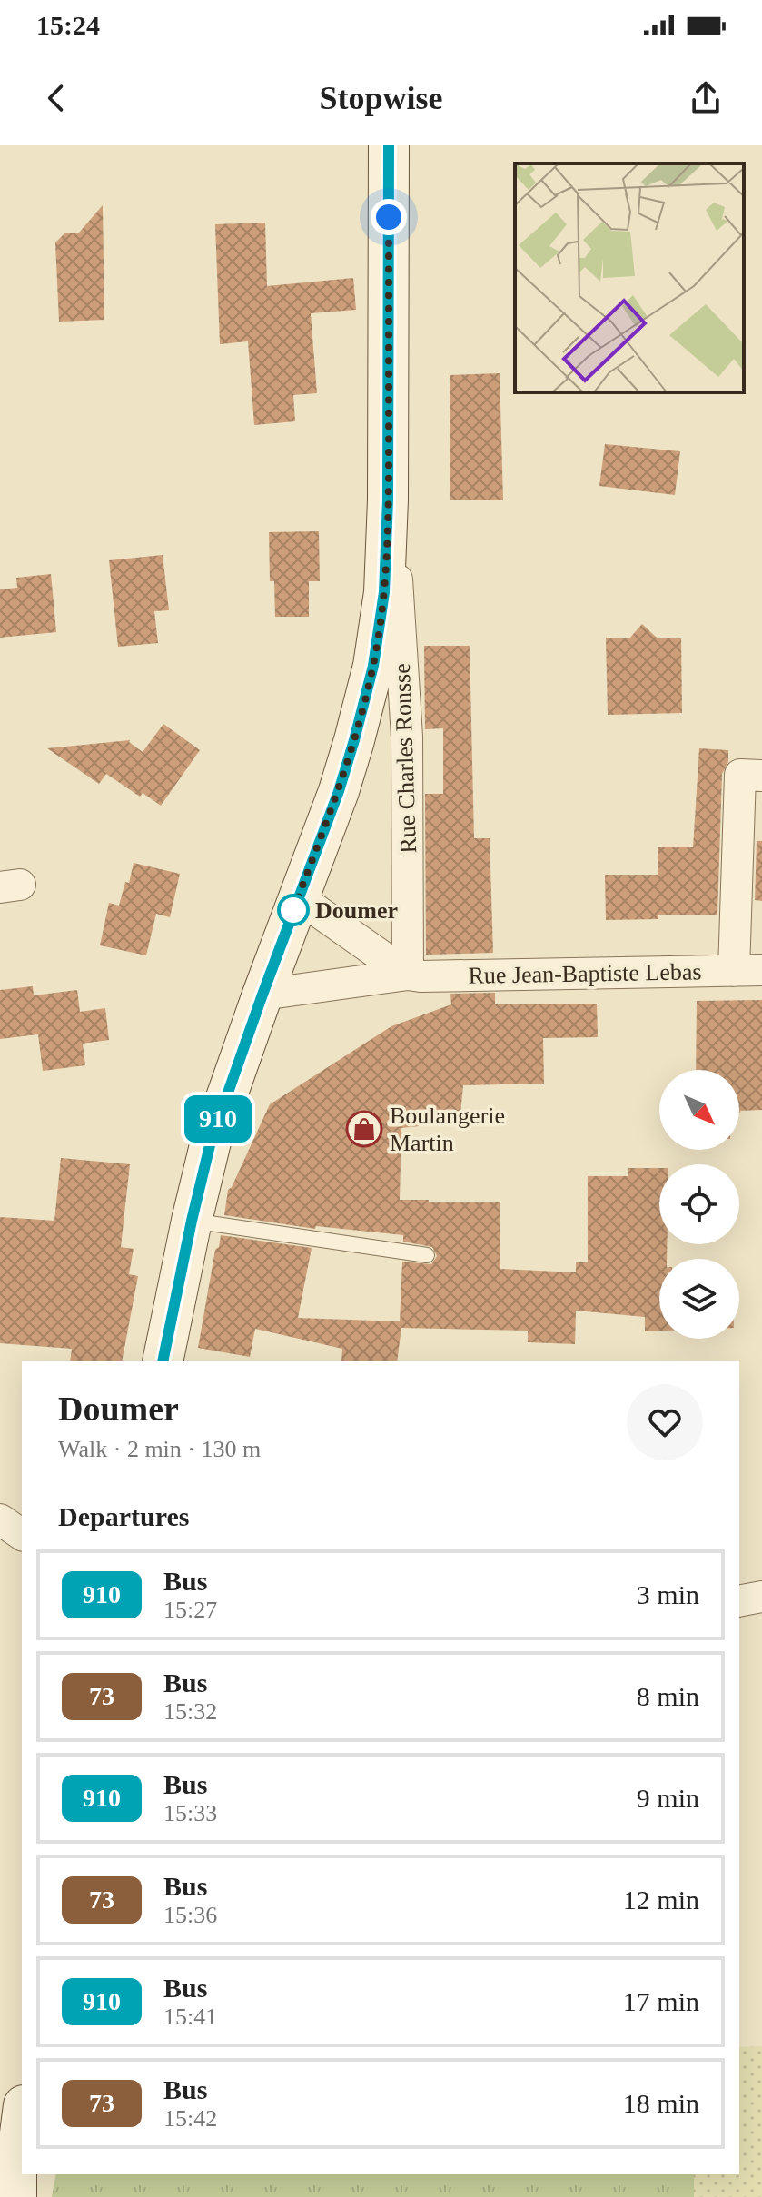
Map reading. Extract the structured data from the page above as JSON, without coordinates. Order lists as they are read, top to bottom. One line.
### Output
{"streets":{"main road":["Rue Charles Ronsse"],"street":["Rue Jean-Baptiste Lebas"]},"crossings":[["Rue Charles Ronsse","Rue Jean-Baptiste Lebas"]],"places":{"other":["Doumer"],"shop":["Boulangerie Martin"]},"lines":["bus line 910"],"north":"bottom right","page":{"status":"15:24","header":"Stopwise","on_map":"910","heading":[["Doumer","Walk · 2 min · 130 m"],"Departures"],"list":[{"mark":"910","name":"Bus","note":"15:27","value":"3 min"},{"mark":"73","name":"Bus","note":"15:32","value":"8 min"},{"mark":"910","name":"Bus","note":"15:33","value":"9 min"},{"mark":"73","name":"Bus","note":"15:36","value":"12 min"},{"mark":"910","name":"Bus","note":"15:41","value":"17 min"},{"mark":"73","name":"Bus","note":"15:42","value":"18 min"}]}}
